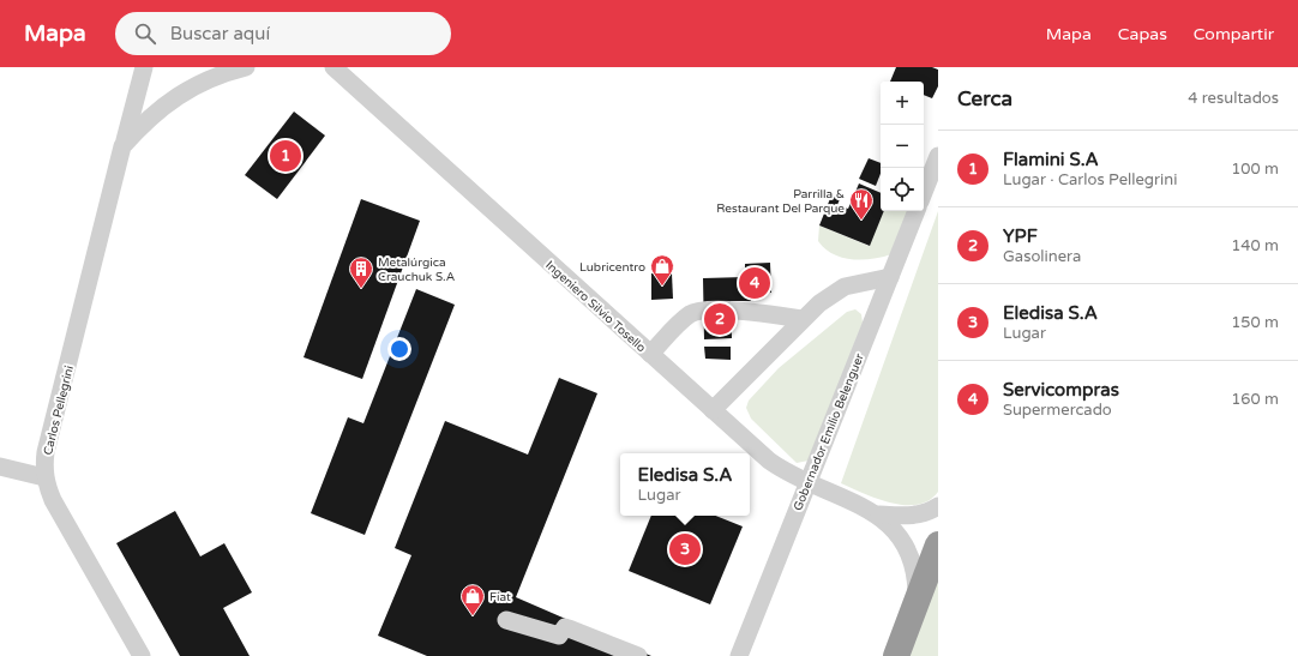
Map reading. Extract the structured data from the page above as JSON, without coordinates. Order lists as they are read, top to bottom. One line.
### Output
{"streets":{"street":["Ingeniero Silvio Tosello","Carlos Pellegrini","Gobernador Emilio Belenguer"]},"crossings":[["Ingeniero Silvio Tosello","Gobernador Emilio Belenguer"]],"places":{"restaurant":["Parrilla & Restaurant Del Parque"],"shop":["Lubricentro","Fiat"],"building":["Metalúrgica Crauchuk S.A"]},"page":{"header":"Mapa","search":"Buscar aquí","nav":["Mapa","Capas","Compartir"],"heading":["Cerca","4 resultados"],"map_buttons":["+","−"],"list":[{"mark":"1","name":"Flamini S.A","note":"Lugar · Carlos Pellegrini","value":"100 m"},{"mark":"2","name":"YPF","note":"Gasolinera","value":"140 m"},{"mark":"3","name":"Eledisa S.A","note":"Lugar","value":"150 m"},{"mark":"4","name":"Servicompras","note":"Supermercado","value":"160 m"}],"pins":["1","4","2","3"],"popup":["Eledisa S.A","Lugar"]}}
